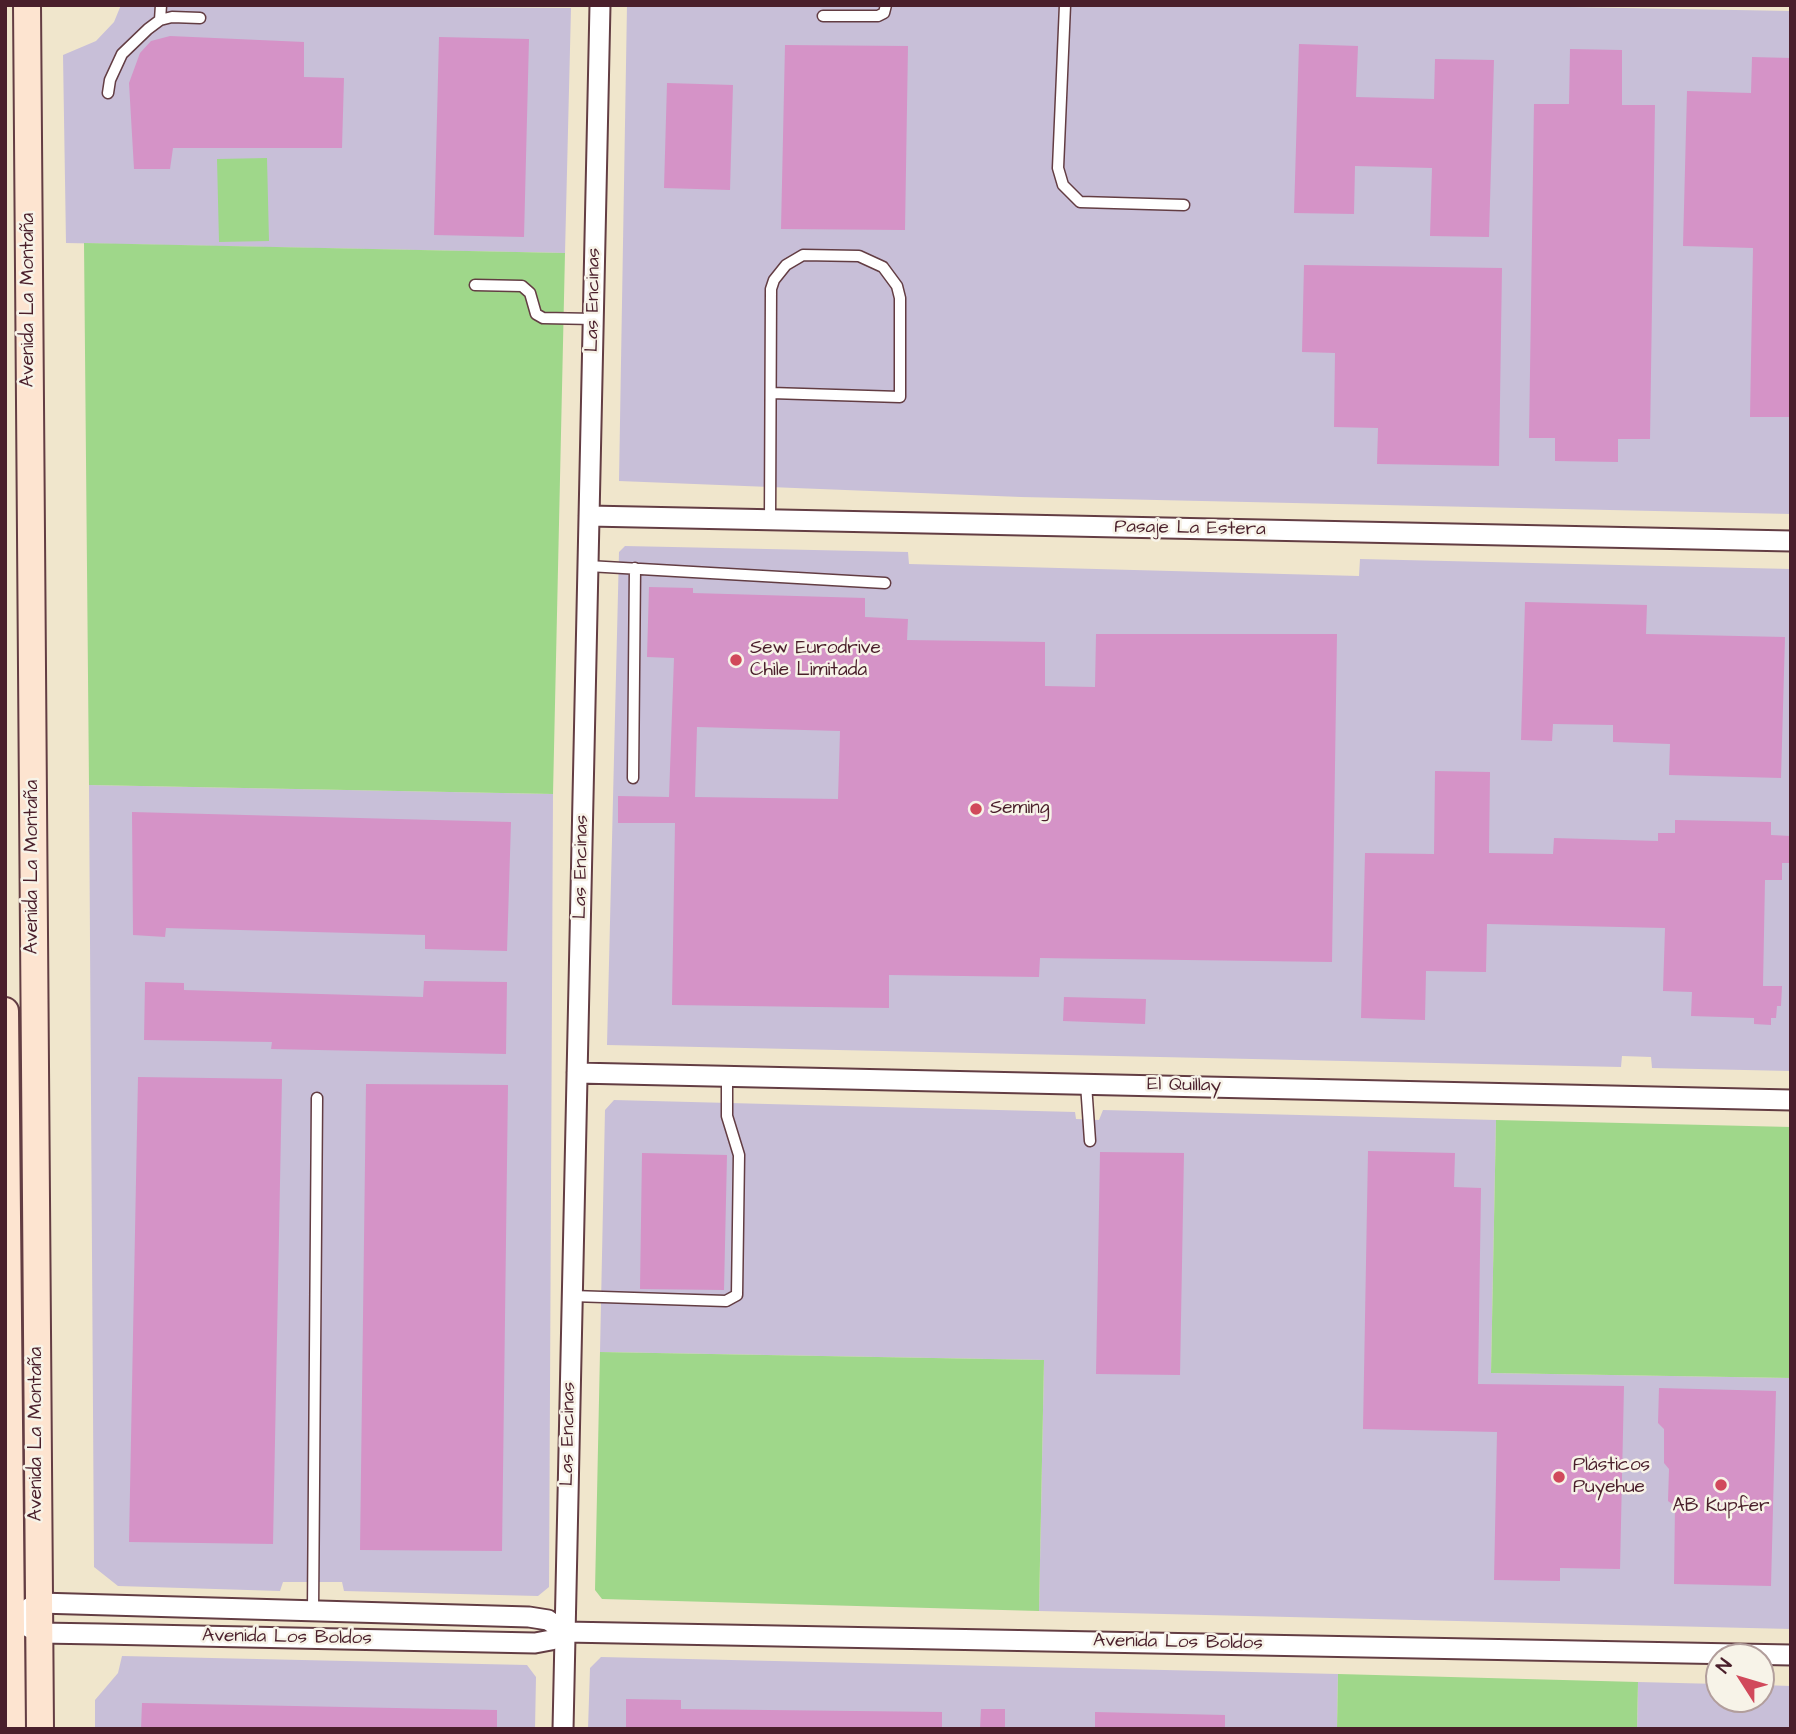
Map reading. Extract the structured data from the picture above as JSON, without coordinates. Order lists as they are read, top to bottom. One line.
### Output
{"streets":{"main road":["Avenida La Montaña"],"street":["Las Encinas","Pasaje La Estera","El Quillay","Avenida Los Boldos"]},"crossings":[["Avenida La Montaña","Avenida Los Boldos"],["Las Encinas","Pasaje La Estera"],["Las Encinas","El Quillay"],["Las Encinas","Avenida Los Boldos"]],"places":["Sew Eurodrive Chile Limitada","Seming","Plásticos Puyehue","AB Kupfer"],"north":"top left"}
